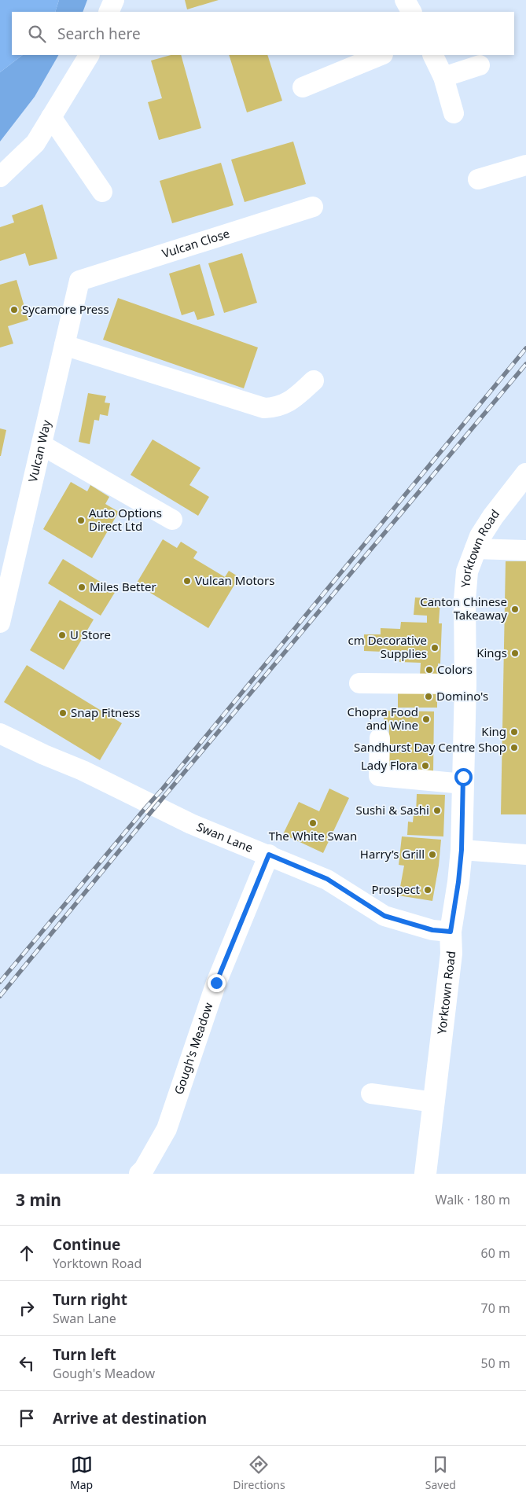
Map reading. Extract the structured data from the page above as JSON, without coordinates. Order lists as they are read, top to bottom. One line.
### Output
{"streets":{"main road":["Yorktown Road"],"street":["Vulcan Close","Vulcan Way","Swan Lane","Gough's Meadow"]},"crossings":[["Vulcan Close","Vulcan Way"],["Yorktown Road","Swan Lane"],["Swan Lane","Gough's Meadow"]],"places":["Sycamore Press","Auto Options Direct Ltd","Vulcan Motors","Miles Better","Canton Chinese Takeaway","U Store","cm Decorative Supplies","Kings","Colors","Domino's","Snap Fitness","Chopra Food and Wine","King","Sandhurst Day Centre Shop","Lady Flora","Sushi & Sashi","The White Swan","Harry’s Grill","Prospect"],"page":{"search":"Search here","heading":["3 min","Walk · 180 m"],"list":[["Continue","Yorktown Road","60 m"],["Turn right","Swan Lane","70 m"],["Turn left","Gough's Meadow","50 m"],"Arrive at destination"],"nav":["Map","Directions","Saved"]}}
